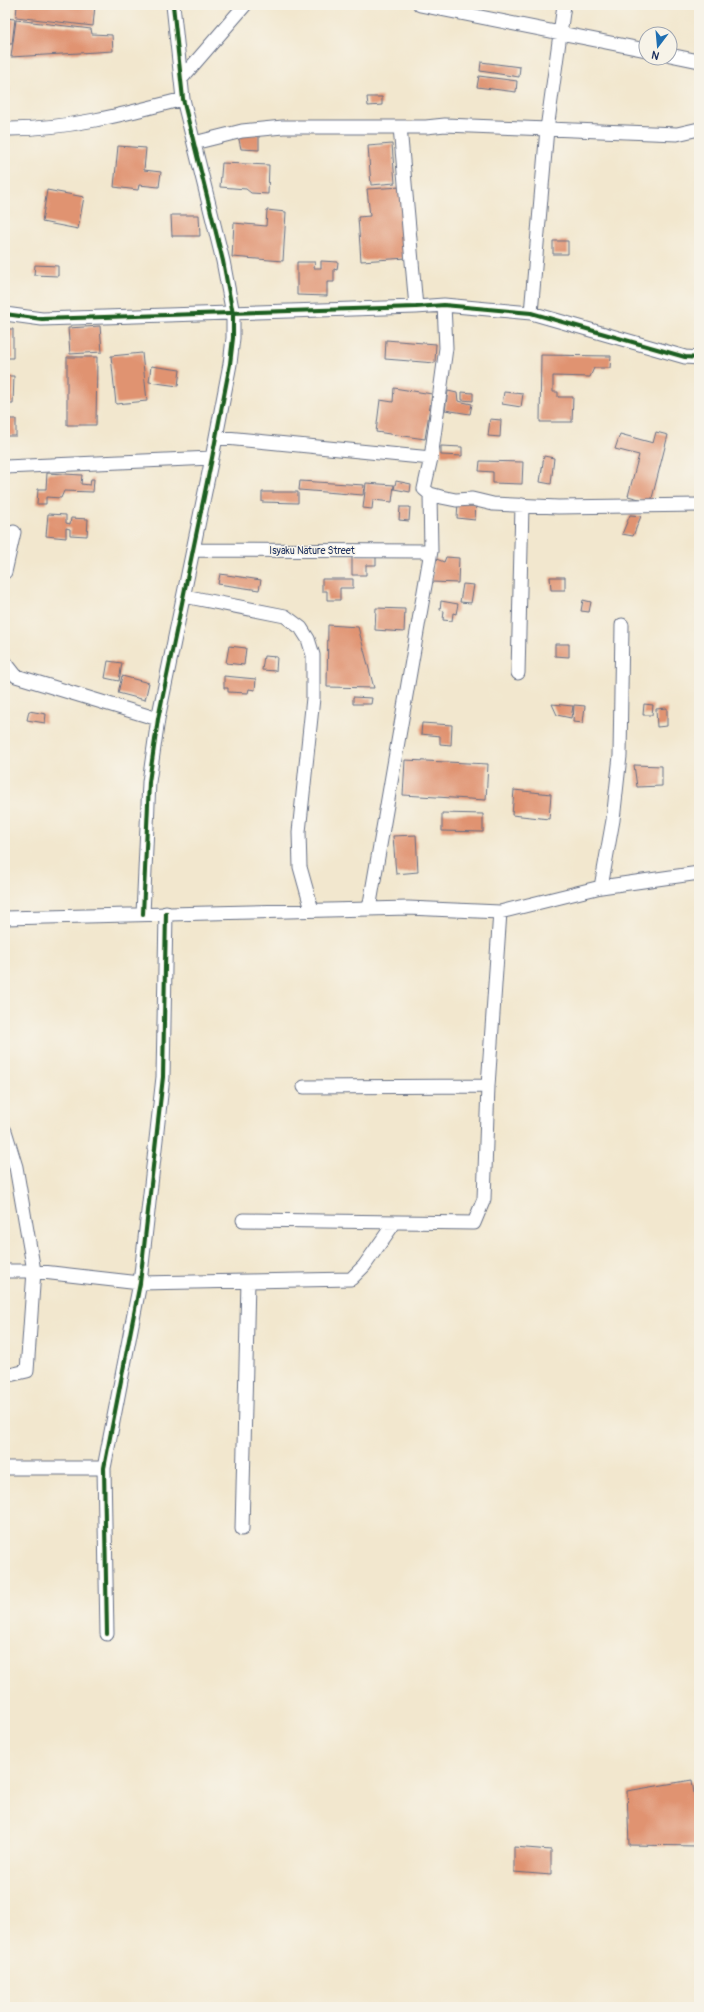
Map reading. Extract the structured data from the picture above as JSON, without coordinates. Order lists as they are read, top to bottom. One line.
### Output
{"streets":{"street":["Isyaku Nature Street"]},"north":"bottom"}
